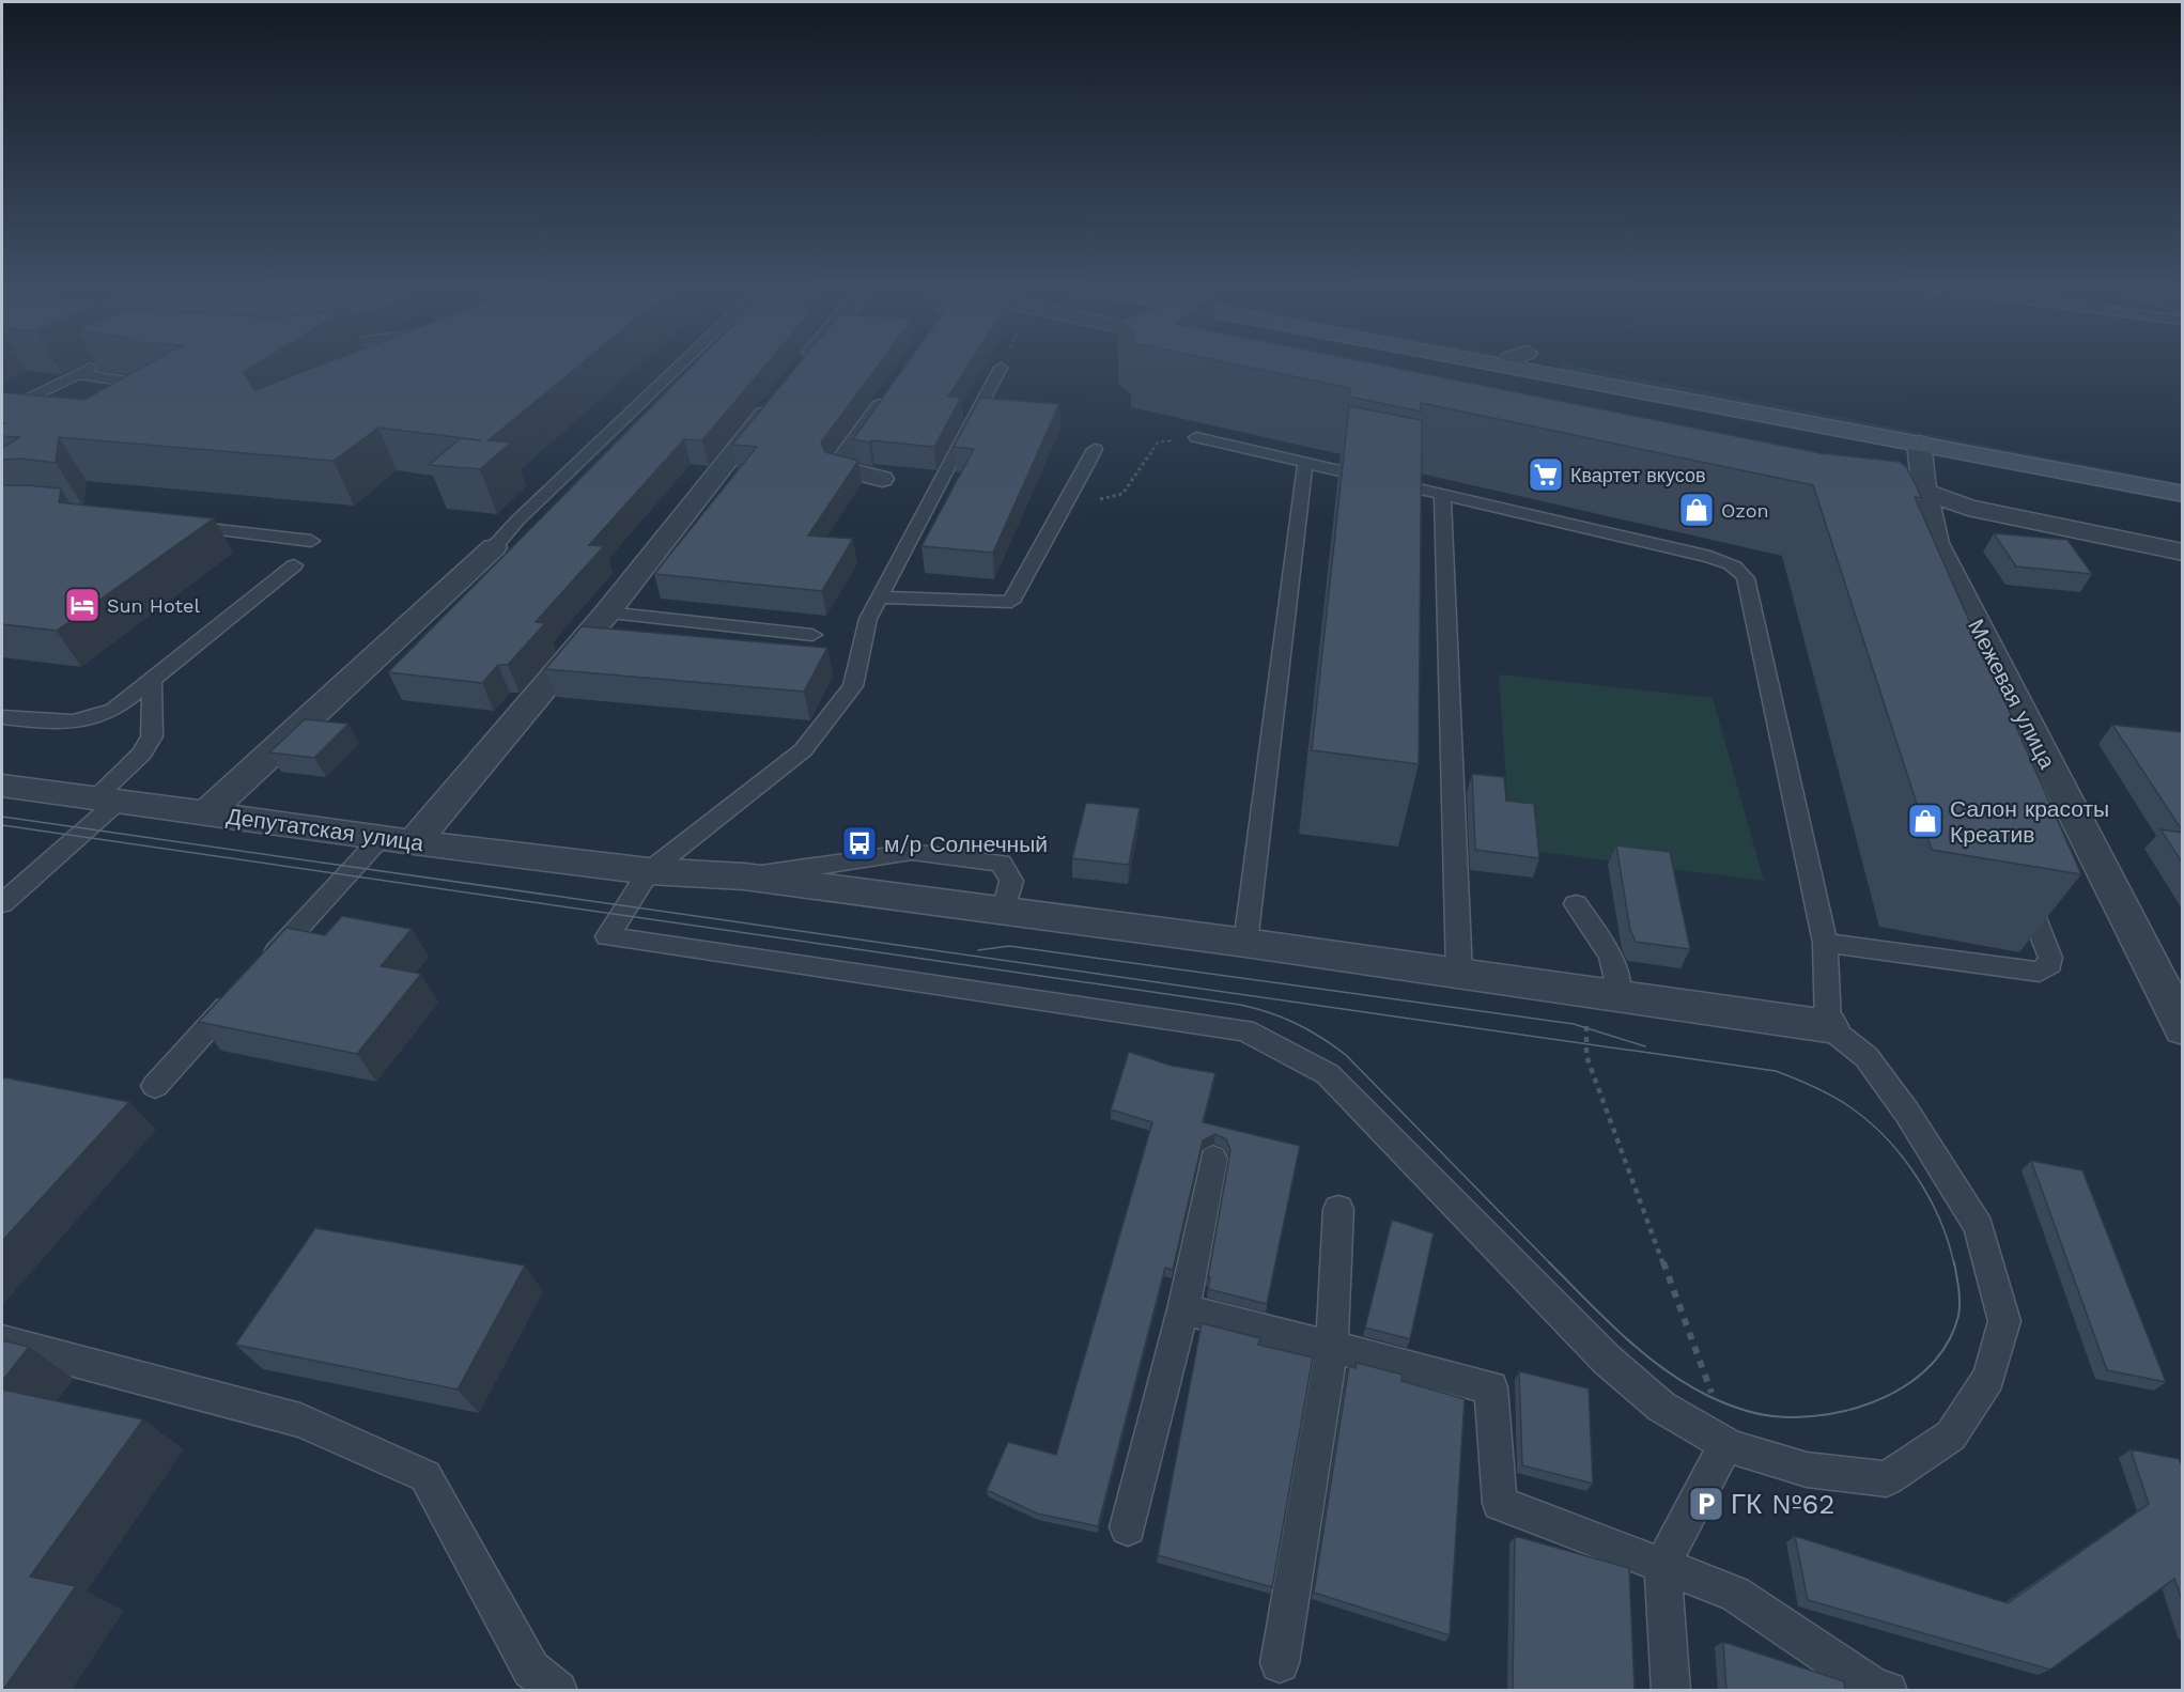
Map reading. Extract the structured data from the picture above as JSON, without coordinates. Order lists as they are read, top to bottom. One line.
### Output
{"streets":{"street":["Межевая улица","Депутатская улица"]},"places":{"supermarket":["Квартет вкусов"],"shop":["Ozon","Салон красоты Креатив"],"hotel":["Sun Hotel"],"bus stop":["м/р Солнечный"],"parking":["ГК №62"]}}
